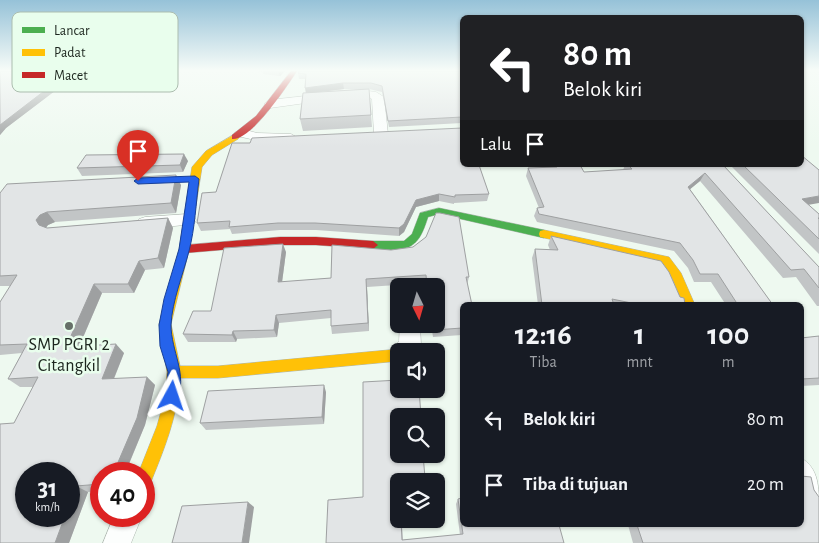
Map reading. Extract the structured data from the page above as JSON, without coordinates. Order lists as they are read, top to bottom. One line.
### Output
{"places":["SMP PGRI 2 Citangkil"],"legend":["Lancar","Padat","Macet"],"north":"bottom","page":{"turn":["80 m","Belok kiri"],"then":"Lalu","eta":["12:16","Tiba","1","mnt","100","m"],"list":[{"name":"Belok kiri","value":"80 m"},{"name":"Tiba di tujuan","value":"20 m"}],"speed":"31 km/h","limit":"40"}}
